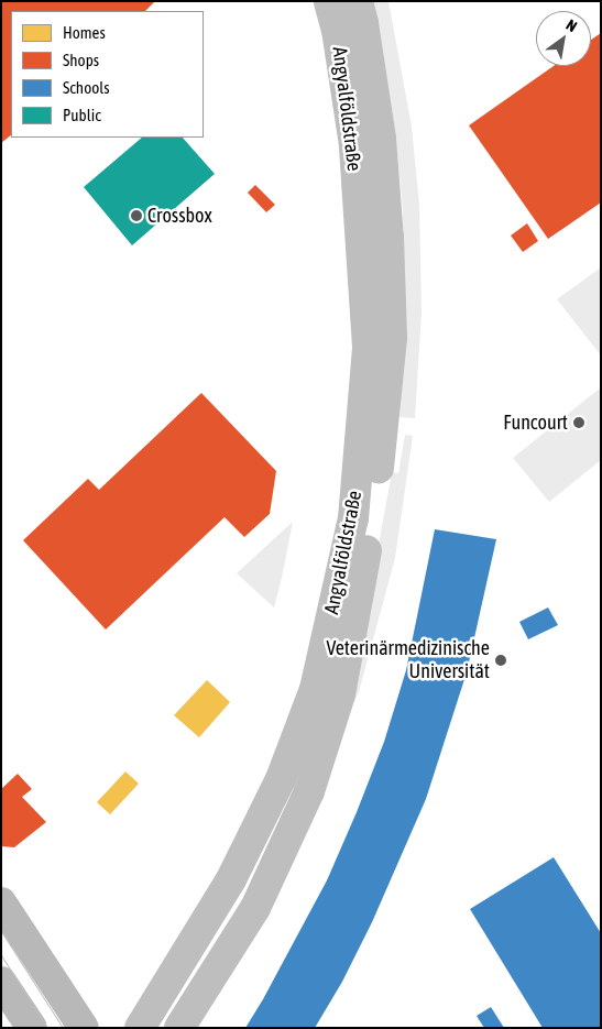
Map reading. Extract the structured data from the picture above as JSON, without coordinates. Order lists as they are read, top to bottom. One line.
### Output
{"streets":{"main road":["Angyalföldstraße"]},"places":["Crossbox","Funcourt","Veterinärmedizinische Universität"],"legend":["Homes","Shops","Schools","Public"],"north":"top right"}
